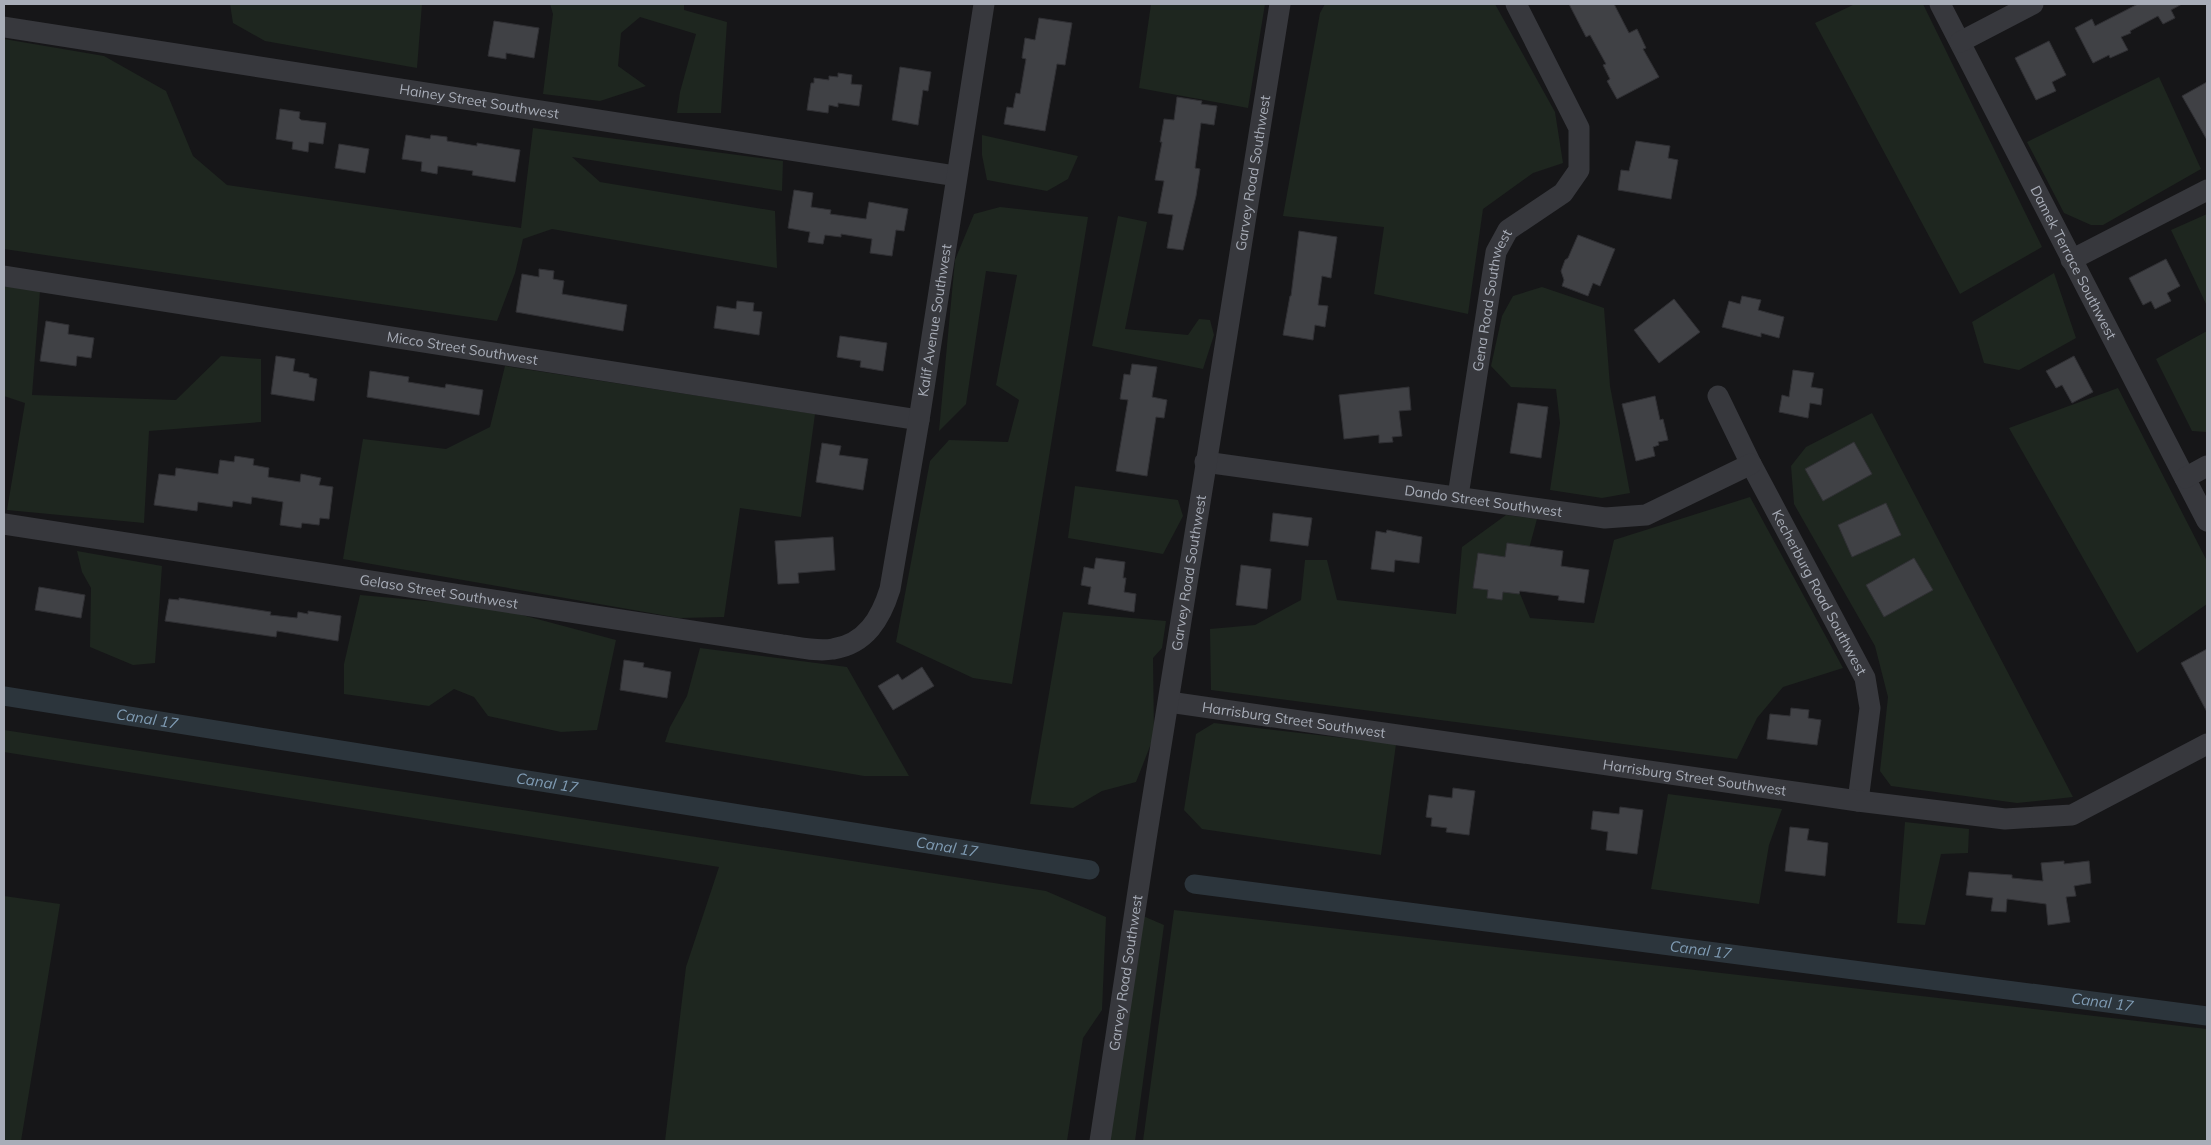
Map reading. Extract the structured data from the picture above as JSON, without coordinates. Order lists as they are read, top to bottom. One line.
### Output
{"streets":{"street":["Hainey Street Southwest","Garvey Road Southwest","Damek Terrace Southwest","Gena Road Southwest","Kalif Avenue Southwest","Micco Street Southwest","Dando Street Southwest","Gelaso Street Southwest","Kecherburg Road Southwest","Harrisburg Street Southwest"]},"crossings":[["Hainey Street Southwest","Kalif Avenue Southwest"],["Garvey Road Southwest","Dando Street Southwest"],["Garvey Road Southwest","Harrisburg Street Southwest"],["Gena Road Southwest","Dando Street Southwest"],["Kalif Avenue Southwest","Micco Street Southwest"],["Kalif Avenue Southwest","Gelaso Street Southwest"],["Dando Street Southwest","Kecherburg Road Southwest"],["Kecherburg Road Southwest","Harrisburg Street Southwest"]],"water":["Canal 17"]}
